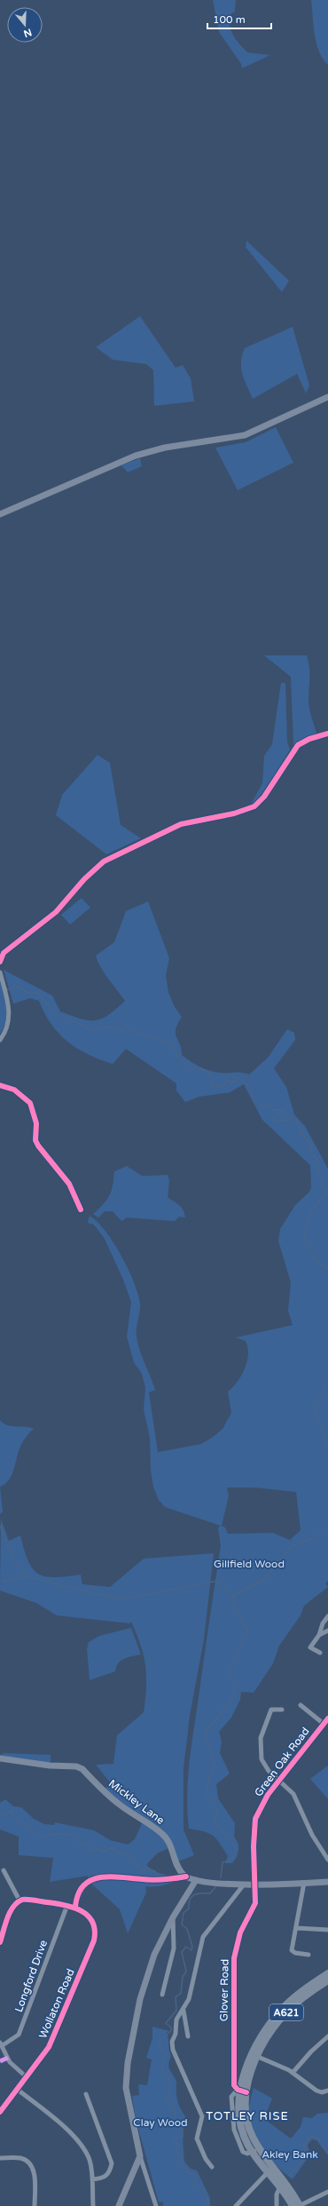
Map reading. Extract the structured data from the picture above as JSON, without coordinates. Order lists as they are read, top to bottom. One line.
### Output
{"streets":{"main road":["A621"],"street":["Green Oak Road","Mickley Lane","Longford Drive","Glover Road","Wollaton Road"]},"crossings":[["Green Oak Road","Mickley Lane"],["Green Oak Road","Glover Road"],["Mickley Lane","Glover Road"],["Longford Drive","Wollaton Road"],["Glover Road","A621"]],"districts":["TOTLEY RISE"],"parks":["Gillfield Wood","Clay Wood","Akley Bank"],"scale_bar":"100 m","north":"bottom"}
